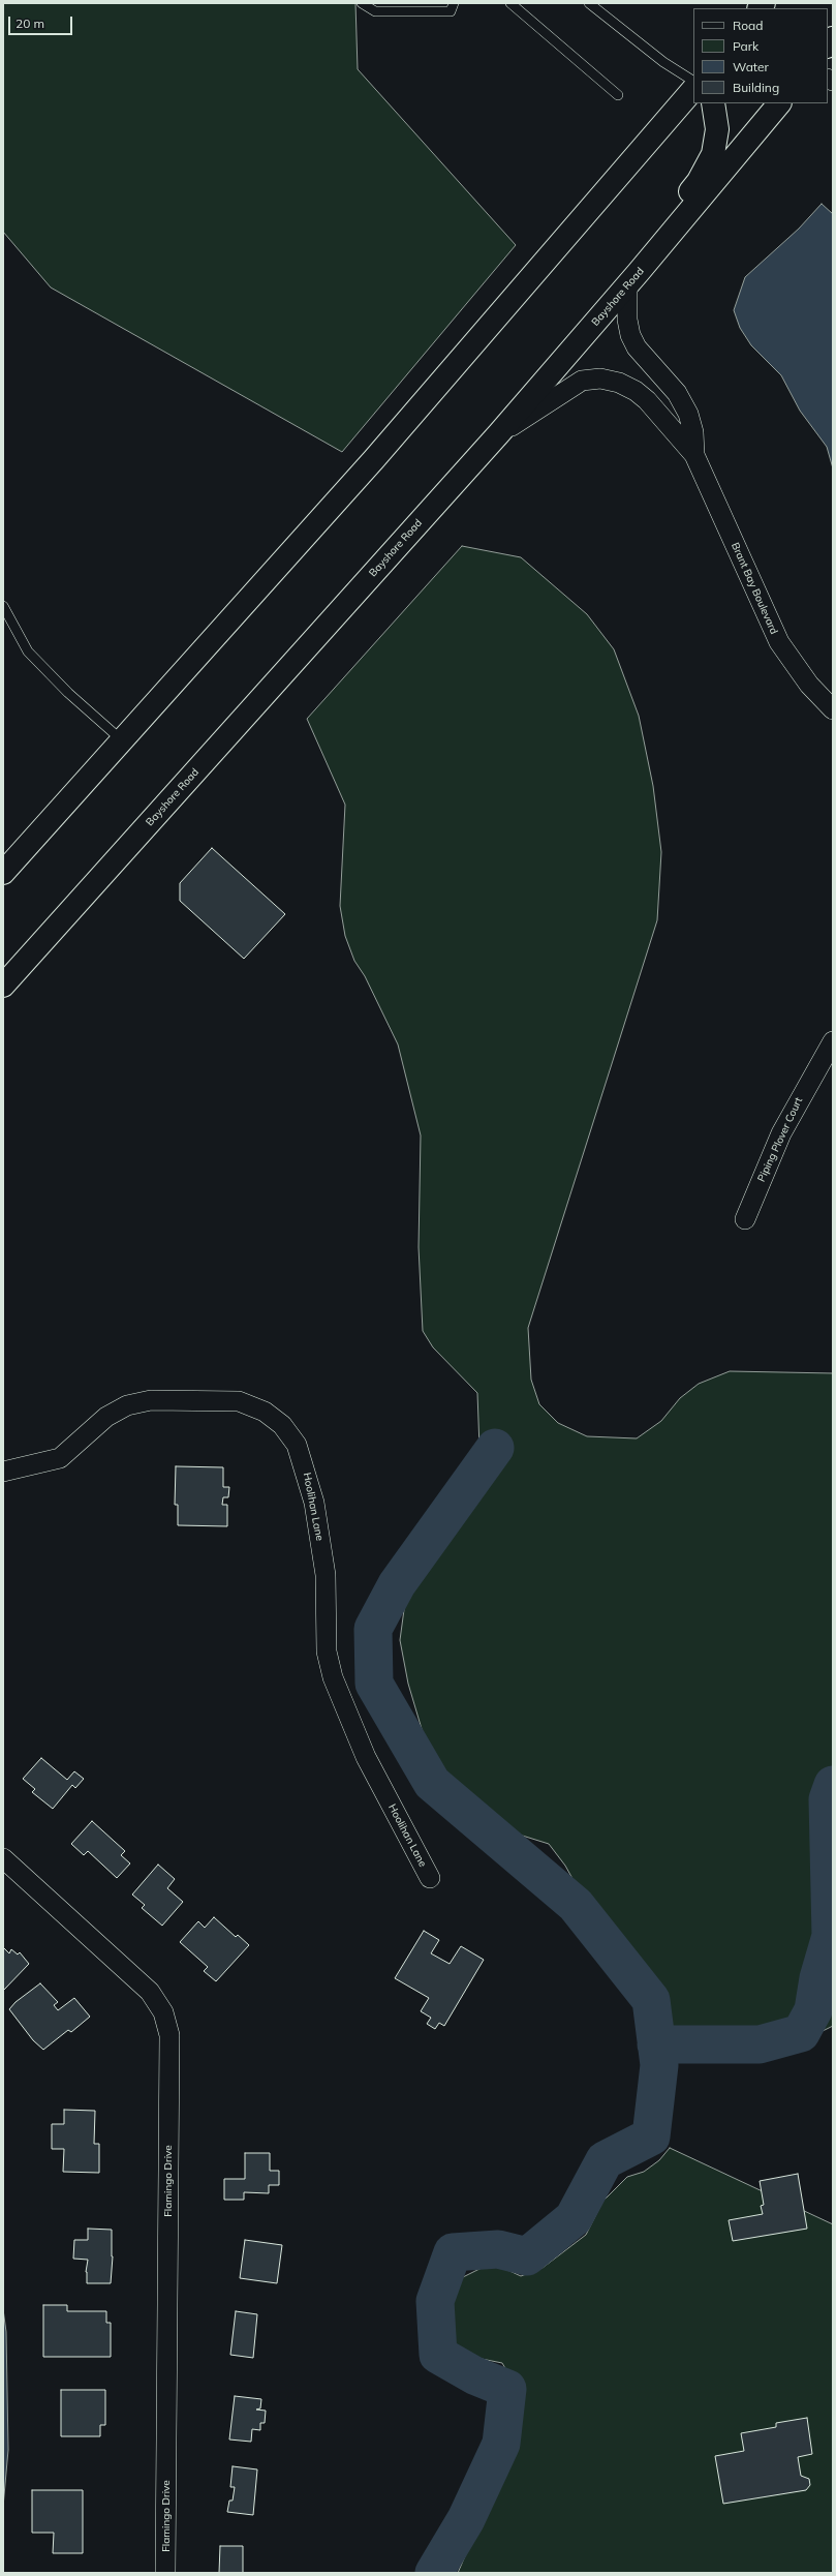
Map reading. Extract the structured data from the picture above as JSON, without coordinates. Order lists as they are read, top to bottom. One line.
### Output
{"streets":{"main road":["Bayshore Road"],"street":["Brant Bay Boulevard","Piping Plover Court","Hoolihan Lane","Flamingo Drive"]},"crossings":[["Bayshore Road","Brant Bay Boulevard"]],"legend":["Road","Park","Water","Building"],"scale_bar":"20 m"}
